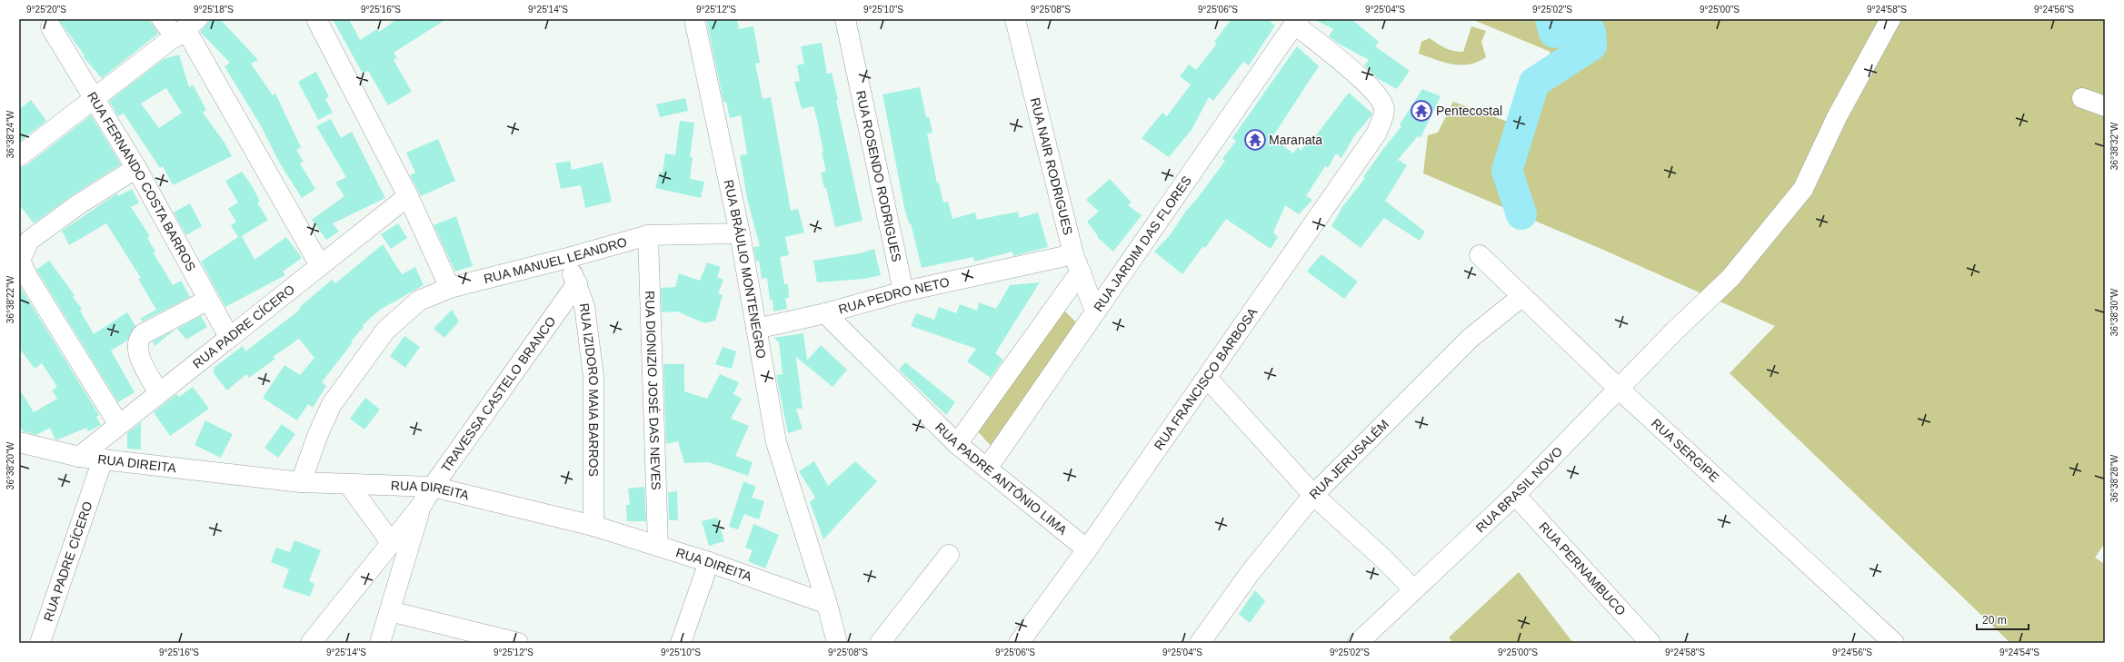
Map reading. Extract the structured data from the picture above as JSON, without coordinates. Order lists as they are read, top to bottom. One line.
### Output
{"streets":{"street":["RUA NAIR RODRIGUES","RUA ROSENDO RODRIGUES","RUA FERNANDO COSTA BARROS","RUA JARDIM DAS FLORES","RUA MANUEL LEANDRO","RUA BRÁULIO MONTENEGRO","RUA PEDRO NETO","RUA PADRE CÍCERO","RUA FRANCISCO BARBOSA","RUA IZIDORO MAIA BARROS","RUA DIONIZIO JOSÉ DAS NEVES","TRAVESSA CASTELO BRANCO","RUA SERGIPE","RUA JERUSALÉM","RUA DIREITA","RUA PADRE ANTÔNIO LIMA","RUA BRASIL NOVO","RUA PERNAMBUCO"]},"crossings":[["RUA NAIR RODRIGUES","RUA JARDIM DAS FLORES"],["RUA NAIR RODRIGUES","RUA PEDRO NETO"],["RUA ROSENDO RODRIGUES","RUA PEDRO NETO"],["RUA FERNANDO COSTA BARROS","RUA PADRE CÍCERO"],["RUA JARDIM DAS FLORES","RUA FRANCISCO BARBOSA"],["RUA JARDIM DAS FLORES","RUA PADRE ANTÔNIO LIMA"],["RUA MANUEL LEANDRO","RUA BRÁULIO MONTENEGRO"],["RUA MANUEL LEANDRO","RUA IZIDORO MAIA BARROS"],["RUA MANUEL LEANDRO","RUA DIONIZIO JOSÉ DAS NEVES"],["RUA MANUEL LEANDRO","RUA DIREITA"],["RUA BRÁULIO MONTENEGRO","RUA PEDRO NETO"],["RUA BRÁULIO MONTENEGRO","RUA DIREITA"],["RUA PEDRO NETO","RUA PADRE ANTÔNIO LIMA"],["RUA PADRE CÍCERO","RUA DIREITA"],["RUA FRANCISCO BARBOSA","RUA PADRE ANTÔNIO LIMA"],["RUA IZIDORO MAIA BARROS","TRAVESSA CASTELO BRANCO"],["RUA IZIDORO MAIA BARROS","RUA DIREITA"],["RUA DIONIZIO JOSÉ DAS NEVES","RUA DIREITA"],["TRAVESSA CASTELO BRANCO","RUA DIREITA"],["RUA SERGIPE","RUA JERUSALÉM"],["RUA SERGIPE","RUA BRASIL NOVO"],["RUA BRASIL NOVO","RUA PERNAMBUCO"]],"places":{"temple":["Pentecostal","Maranata"]},"scale_bar":"20 m","coordinates":["9°25'20\"S","9°25'18\"S","9°25'16\"S","9°25'14\"S","9°25'12\"S","9°25'10\"S","9°25'08\"S","9°25'06\"S","9°25'04\"S","9°25'02\"S","9°25'00\"S","9°24'58\"S","9°24'56\"S","36°38'24\"W","36°38'32\"W","36°38'22\"W","36°38'30\"W","36°38'20\"W","36°38'28\"W","9°24'54\"S"]}
